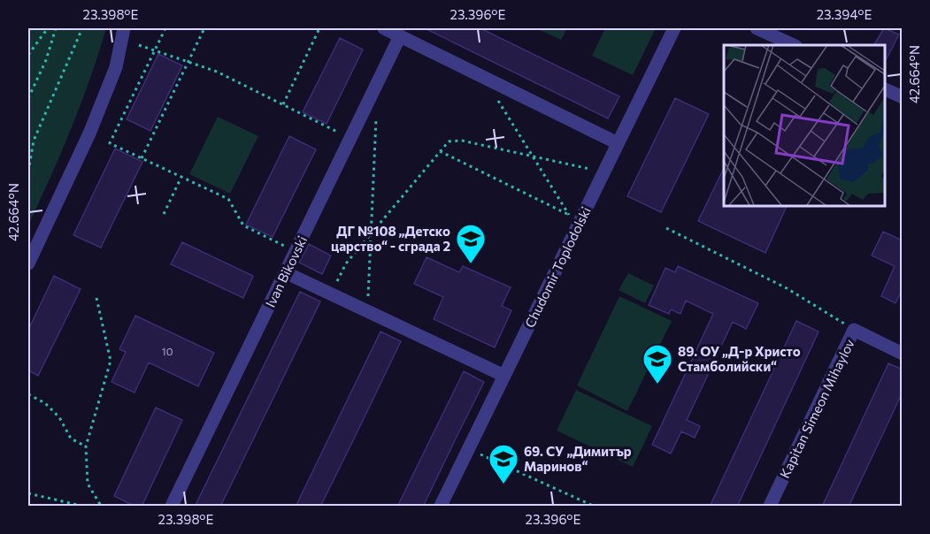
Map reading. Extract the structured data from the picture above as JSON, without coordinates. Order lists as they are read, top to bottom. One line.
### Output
{"streets":{"street":["Chudomir Toplodolski","Ivan Bikovski","Кapitan Simeon Mihaylov"]},"places":{"school or university":["ДГ №108 „Детско царство“ - сграда 2","89. ОУ „Д-р Христо Стамболийски“","69. СУ „Димитър Маринов“"]},"house_numbers":["10"],"coordinates":["23.398°E","23.396°E","23.394°E","42.664°N"]}
